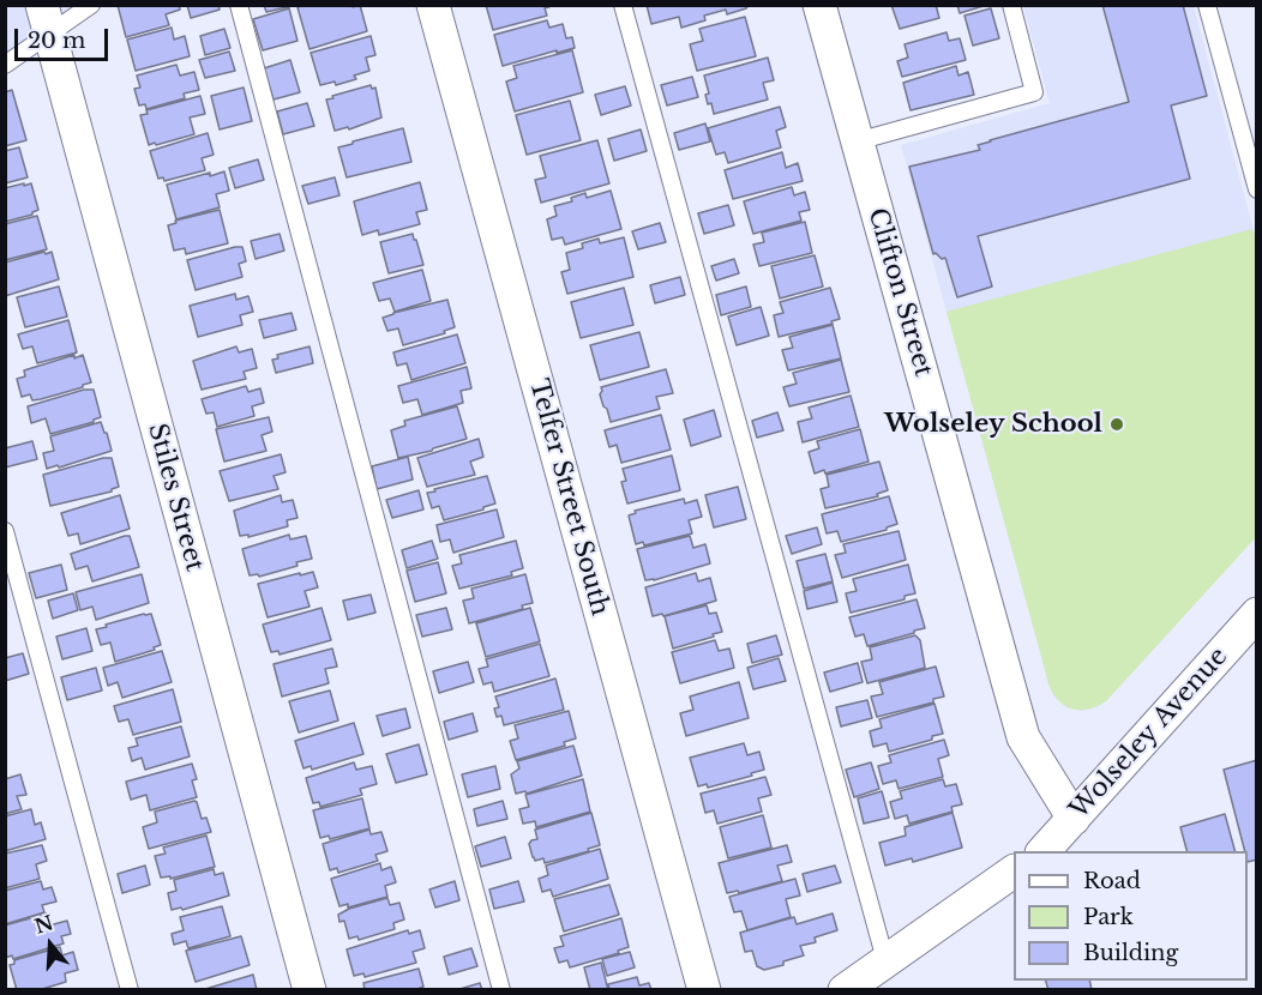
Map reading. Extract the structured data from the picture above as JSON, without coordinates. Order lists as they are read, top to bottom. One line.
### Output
{"streets":{"street":["Clifton Street","Stiles Street","Telfer Street South","Wolseley Avenue"]},"crossings":[["Clifton Street","Wolseley Avenue"]],"places":["Wolseley School"],"legend":["Road","Park","Building"],"scale_bar":"20 m","north":"top"}
